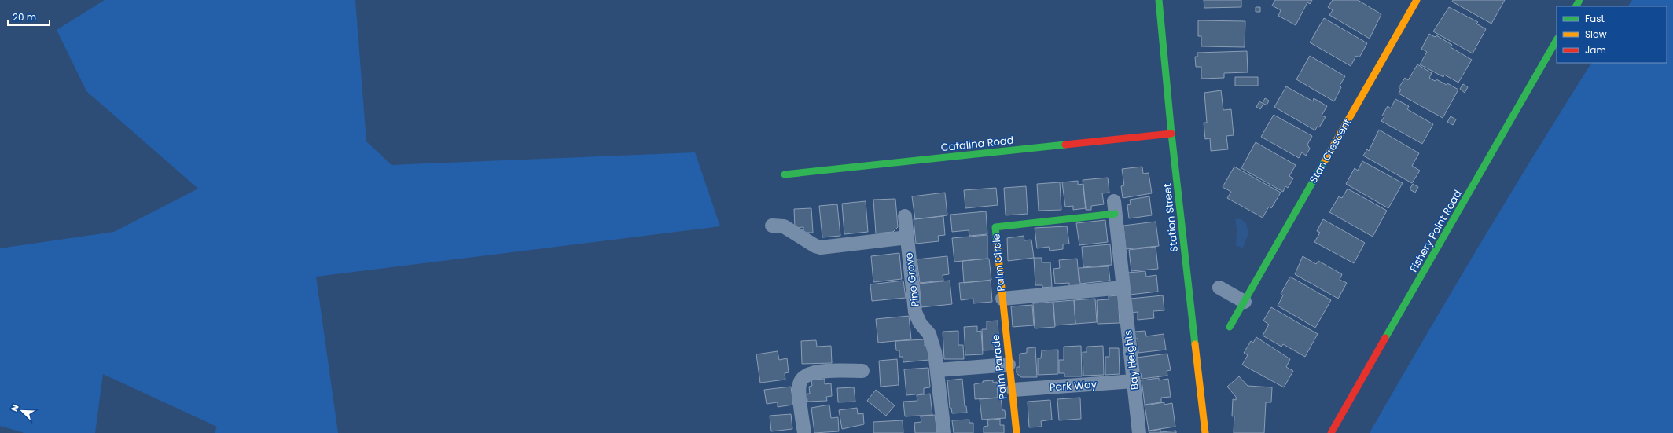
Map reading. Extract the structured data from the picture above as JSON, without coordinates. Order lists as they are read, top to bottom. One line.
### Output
{"streets":{"street":["Catalina Road","Stan Crescent","Station Street","Fishery Point Road","Palm Circle","Pine Grove","Bay Heights","Palm Parade","Park Way"]},"crossings":[["Catalina Road","Station Street"],["Palm Circle","Bay Heights"],["Palm Circle","Palm Parade"],["Bay Heights","Park Way"],["Palm Parade","Park Way"]],"legend":["Fast","Slow","Jam"],"scale_bar":"20 m","north":"top left"}
